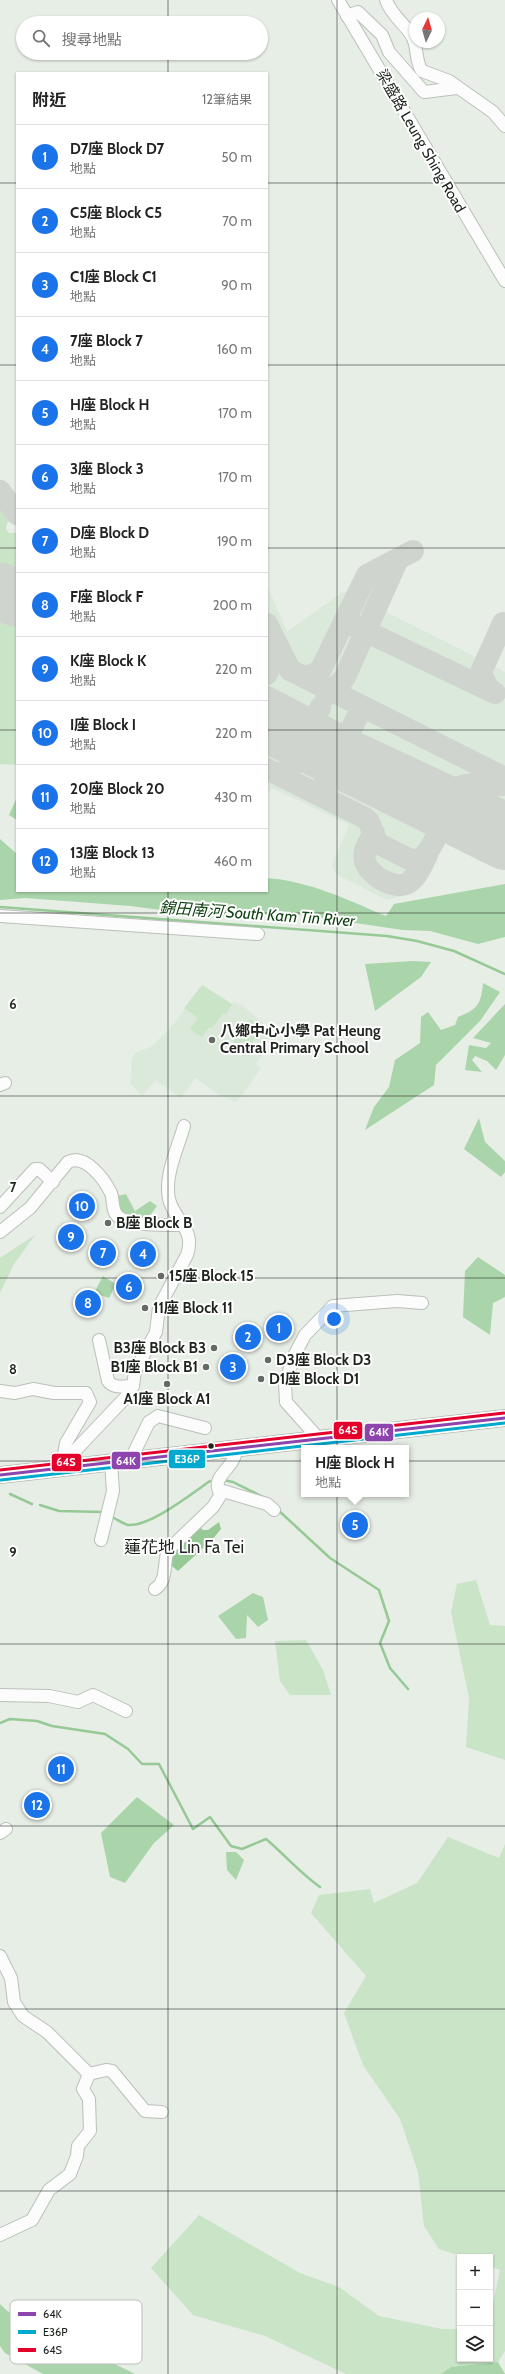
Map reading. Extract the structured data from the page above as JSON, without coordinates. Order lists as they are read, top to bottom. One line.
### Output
{"streets":{"street":["梁盛路 Leung Shing Road"]},"districts":["蓮花地 Lin Fa Tei"],"water":["錦田南河 South Kam Tin River"],"places":["八鄉中心小學 Pat Heung Central Primary School","B座 Block B","15座 Block 15","11座 Block 11","B3座 Block B3","D3座 Block D3","B1座 Block B1","D1座 Block D1","A1座 Block A1"],"lines":["transit line 64S","transit line 64K","transit line E36P"],"legend":["64K","E36P","64S"],"north":"top","page":{"search":"搜尋地點","heading":["附近","12筆結果"],"list":[{"mark":"1","name":"D7座 Block D7","note":"地點","value":"50 m"},{"mark":"2","name":"C5座 Block C5","note":"地點","value":"70 m"},{"mark":"3","name":"C1座 Block C1","note":"地點","value":"90 m"},{"mark":"4","name":"7座 Block 7","note":"地點","value":"160 m"},{"mark":"5","name":"H座 Block H","note":"地點","value":"170 m"},{"mark":"6","name":"3座 Block 3","note":"地點","value":"170 m"},{"mark":"7","name":"D座 Block D","note":"地點","value":"190 m"},{"mark":"8","name":"F座 Block F","note":"地點","value":"200 m"},{"mark":"9","name":"K座 Block K","note":"地點","value":"220 m"},{"mark":"10","name":"I座 Block I","note":"地點","value":"220 m"},{"mark":"11","name":"20座 Block 20","note":"地點","value":"430 m"},{"mark":"12","name":"13座 Block 13","note":"地點","value":"460 m"}],"pins":["10","9","7","4","6","8","1","2","3","5","11","12"],"popup":["H座 Block H","地點"],"map_buttons":["+","−"]},"grid":{"rows":["6","7","8","9"]}}
